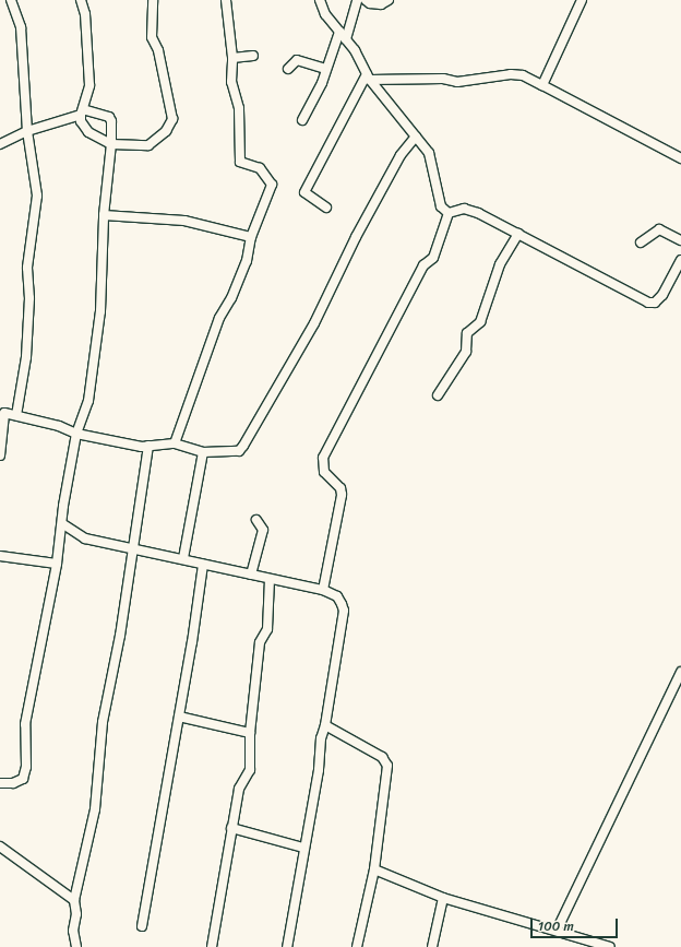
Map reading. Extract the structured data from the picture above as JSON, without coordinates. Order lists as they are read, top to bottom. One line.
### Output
{"scale_bar":"100 m"}
